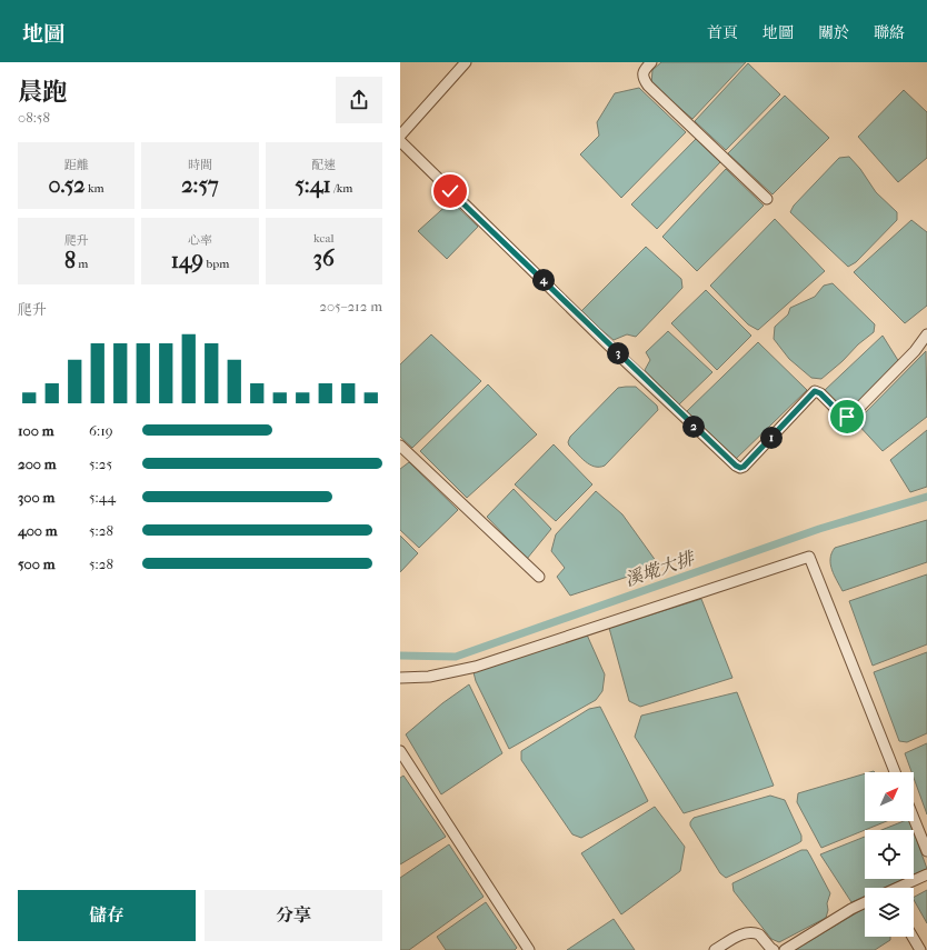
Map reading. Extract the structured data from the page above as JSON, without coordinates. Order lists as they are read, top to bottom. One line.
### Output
{"water":["溪墘大排"],"north":"top right","page":{"header":"地圖","nav":["首頁","地圖","關於","聯絡"],"heading":["晨跑","08:58"],"stats":[["距離","0.52 km"],["時間","2:57"],["配速","5:41 /km"],["爬升","8 m"],["心率","149 bpm"],["kcal","36"]],"pins":["4","3","2","1"],"chart":["爬升","205–212 m"],"list":[{"name":"100 m","note":"6:19"},{"name":"200 m","note":"5:25"},{"name":"300 m","note":"5:44"},{"name":"400 m","note":"5:28"},{"name":"500 m","note":"5:28"}],"buttons":["儲存","分享"]}}
